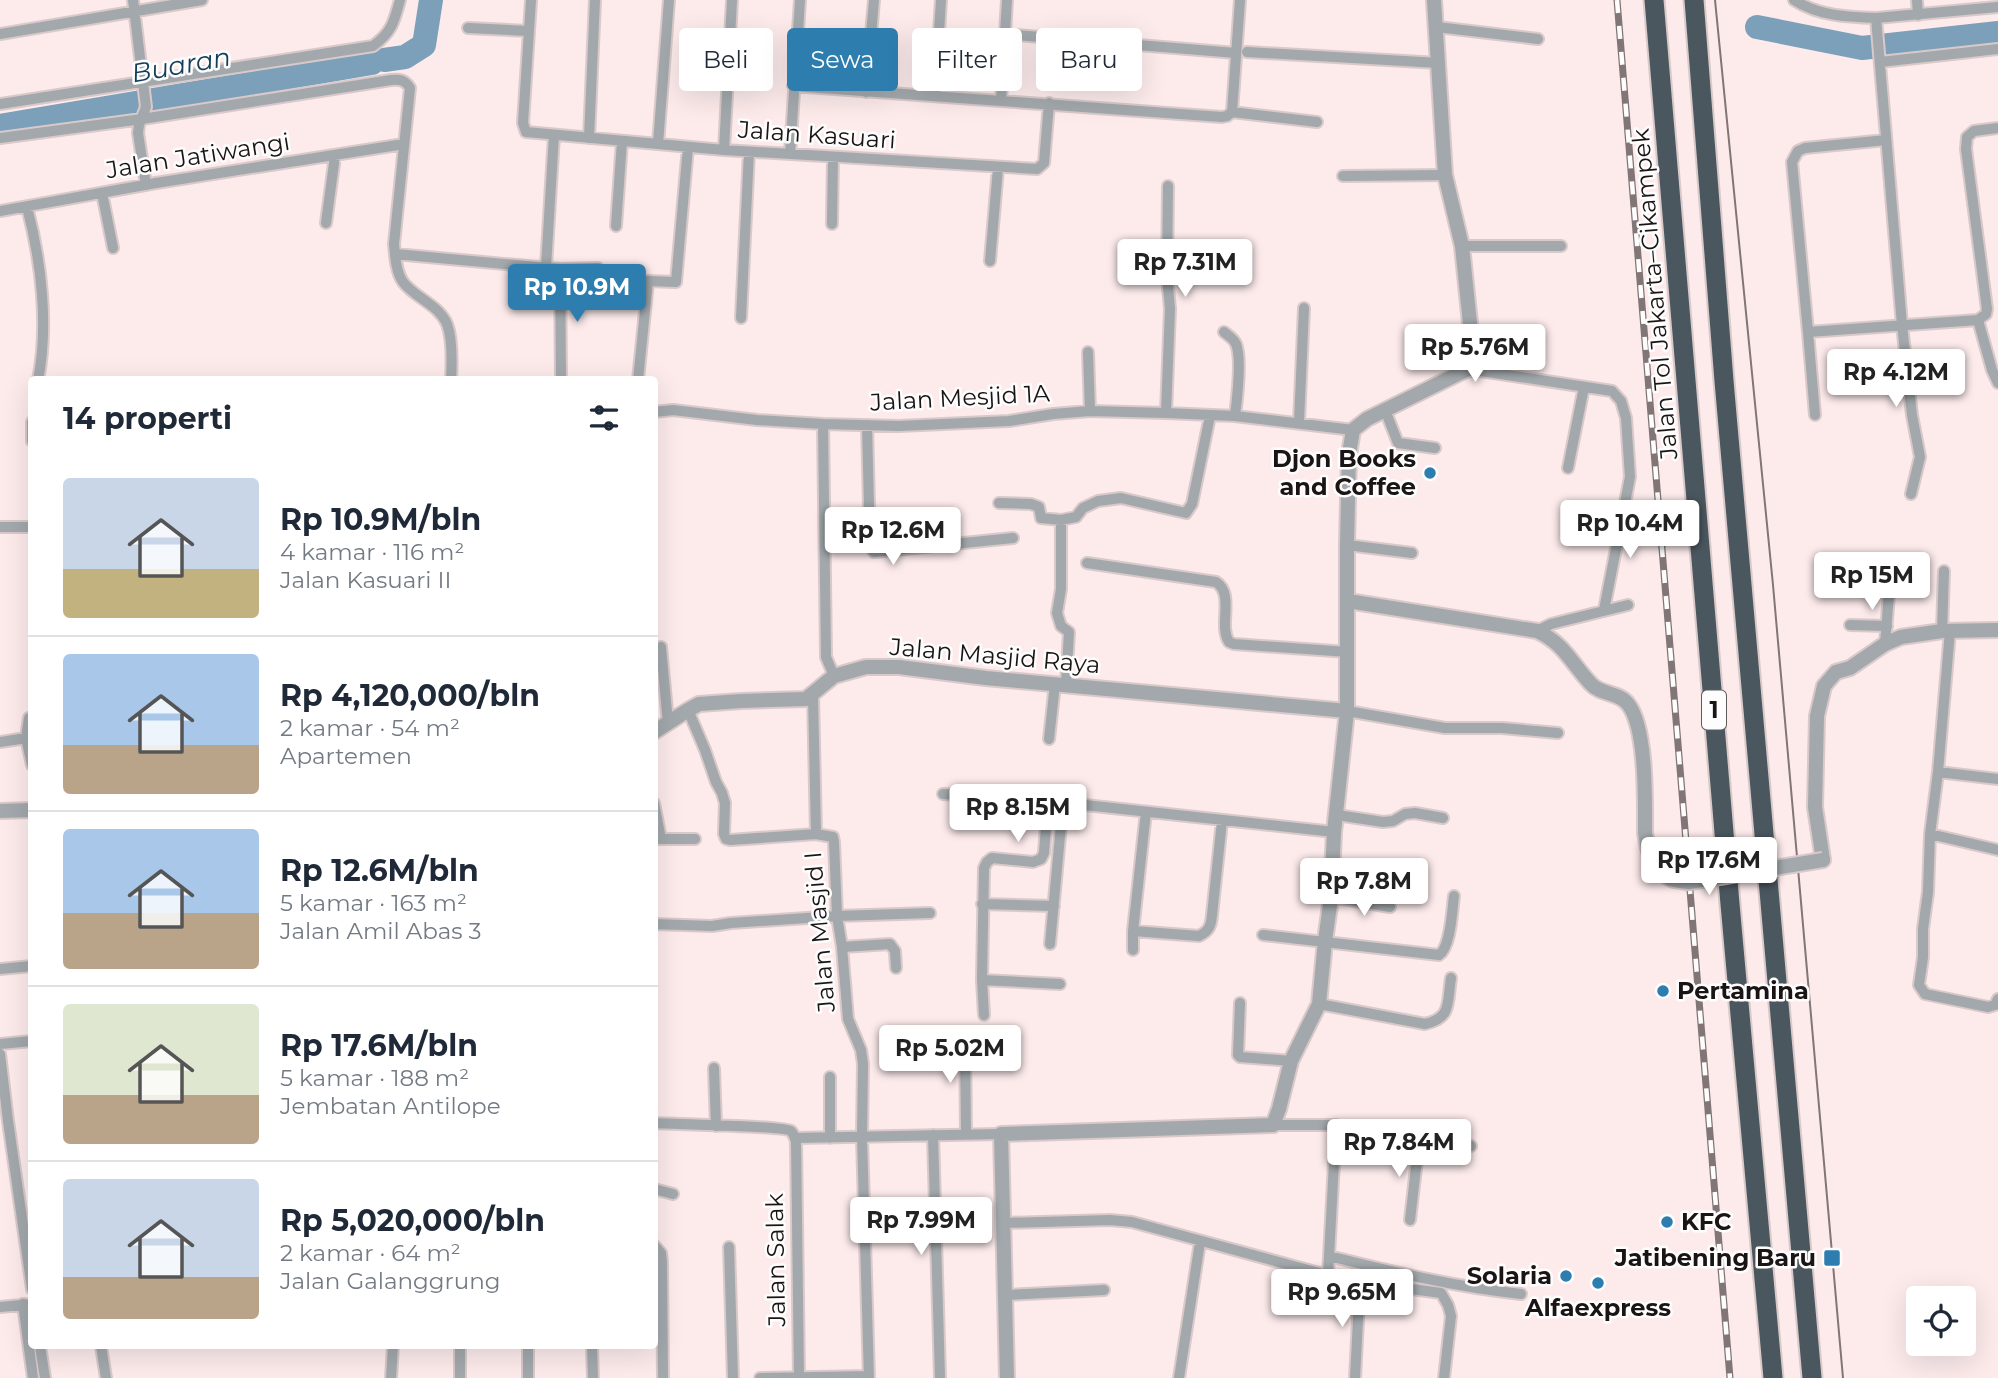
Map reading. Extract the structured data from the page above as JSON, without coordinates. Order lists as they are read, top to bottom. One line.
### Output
{"streets":{"highway":["Jalan Tol Jakarta–Cikampek","1"],"street":["Jalan Kasuari","Jalan Jatiwangi","Jalan Mesjid 1A","Jalan Masjid Raya","Jalan Masjid I","Jalan Salak"]},"crossings":[["Jalan Masjid Raya","Jalan Masjid I"]],"water":["Buaran"],"places":{"other":["Djon Books and Coffee","Pertamina","KFC","Solaria","Alfaexpress"],"transit":["Jatibening Baru"]},"page":{"chip":["Beli","Sewa","Filter","Baru"],"price":["Rp 7.31M","Rp 10.9M","Rp 5.76M","Rp 4.12M","Rp 10.4M","Rp 12.6M","Rp 15M","Rp 8.15M","Rp 17.6M","Rp 7.8M","Rp 5.02M","Rp 7.84M","Rp 7.99M","Rp 9.65M"],"heading":"14 properti","list":[{"name":"Rp 10.9M/bln","note":"4 kamar · 116 m² · Jalan Kasuari II"},{"name":"Rp 4,120,000/bln","note":"2 kamar · 54 m² · Apartemen"},{"name":"Rp 12.6M/bln","note":"5 kamar · 163 m² · Jalan Amil Abas 3"},{"name":"Rp 17.6M/bln","note":"5 kamar · 188 m² · Jembatan Antilope"},{"name":"Rp 5,020,000/bln","note":"2 kamar · 64 m² · Jalan Galanggrung"}]}}
